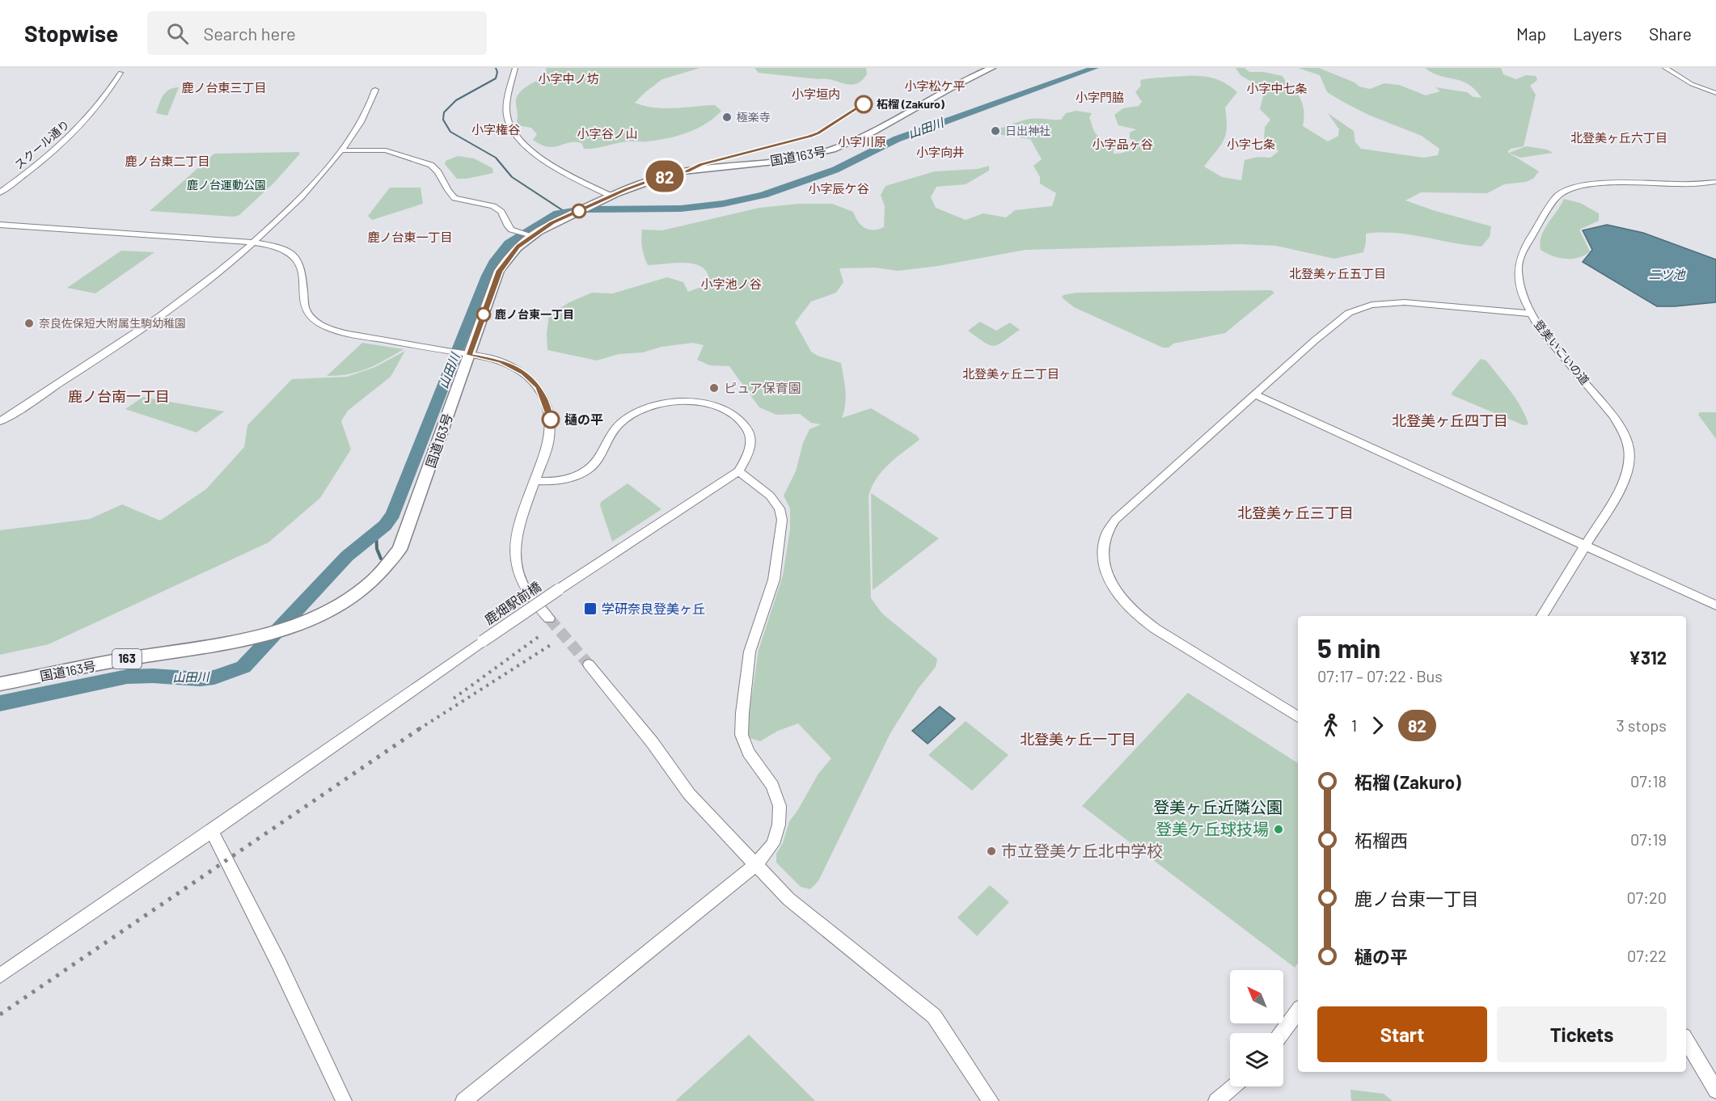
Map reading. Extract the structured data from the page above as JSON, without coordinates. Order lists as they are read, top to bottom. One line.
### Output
{"streets":{"highway":["国道163号","163"],"street":["スクール通り","登美いこいの道","鹿畑駅前橋"]},"districts":["小字中ノ坊","小字松ケ平","鹿ノ台東三丁目","小字中七条","小字垣内","小字門脇","小字権谷","小字谷ノ山","北登美ヶ丘六丁目","小字川原","小字品ヶ谷","小字七条","小字向井","鹿ノ台東二丁目","小字辰ケ谷","鹿ノ台東一丁目","北登美ヶ丘五丁目","小字池ノ谷","北登美ヶ丘二丁目","鹿ノ台南一丁目","北登美ヶ丘四丁目","北登美ヶ丘三丁目","北登美ヶ丘一丁目"],"water":["山田川","二ツ池"],"parks":["鹿ノ台運動公園","登美ヶ丘近隣公園"],"places":{"other":["柘榴 (Zakuro)","極楽寺","日出神社","鹿ノ台東一丁目","奈良佐保短大附属生駒幼稚園","ピュア保育園","樋の平","登美ケ丘球技場","市立登美ケ丘北中学校"],"transit":["学研奈良登美ヶ丘"]},"lines":["bus line 82"],"north":"top left","page":{"header":"Stopwise","search":"Search here","nav":["Map","Layers","Share"],"on_map":"82","heading":["5 min","07:17 – 07:22 · Bus","¥312"],"legs":["1","82","3 stops"],"list":[{"name":"柘榴 (Zakuro)","value":"07:18"},{"name":"柘榴西","value":"07:19"},{"name":"鹿ノ台東一丁目","value":"07:20"},{"name":"樋の平","value":"07:22"}],"buttons":["Start","Tickets"]}}
